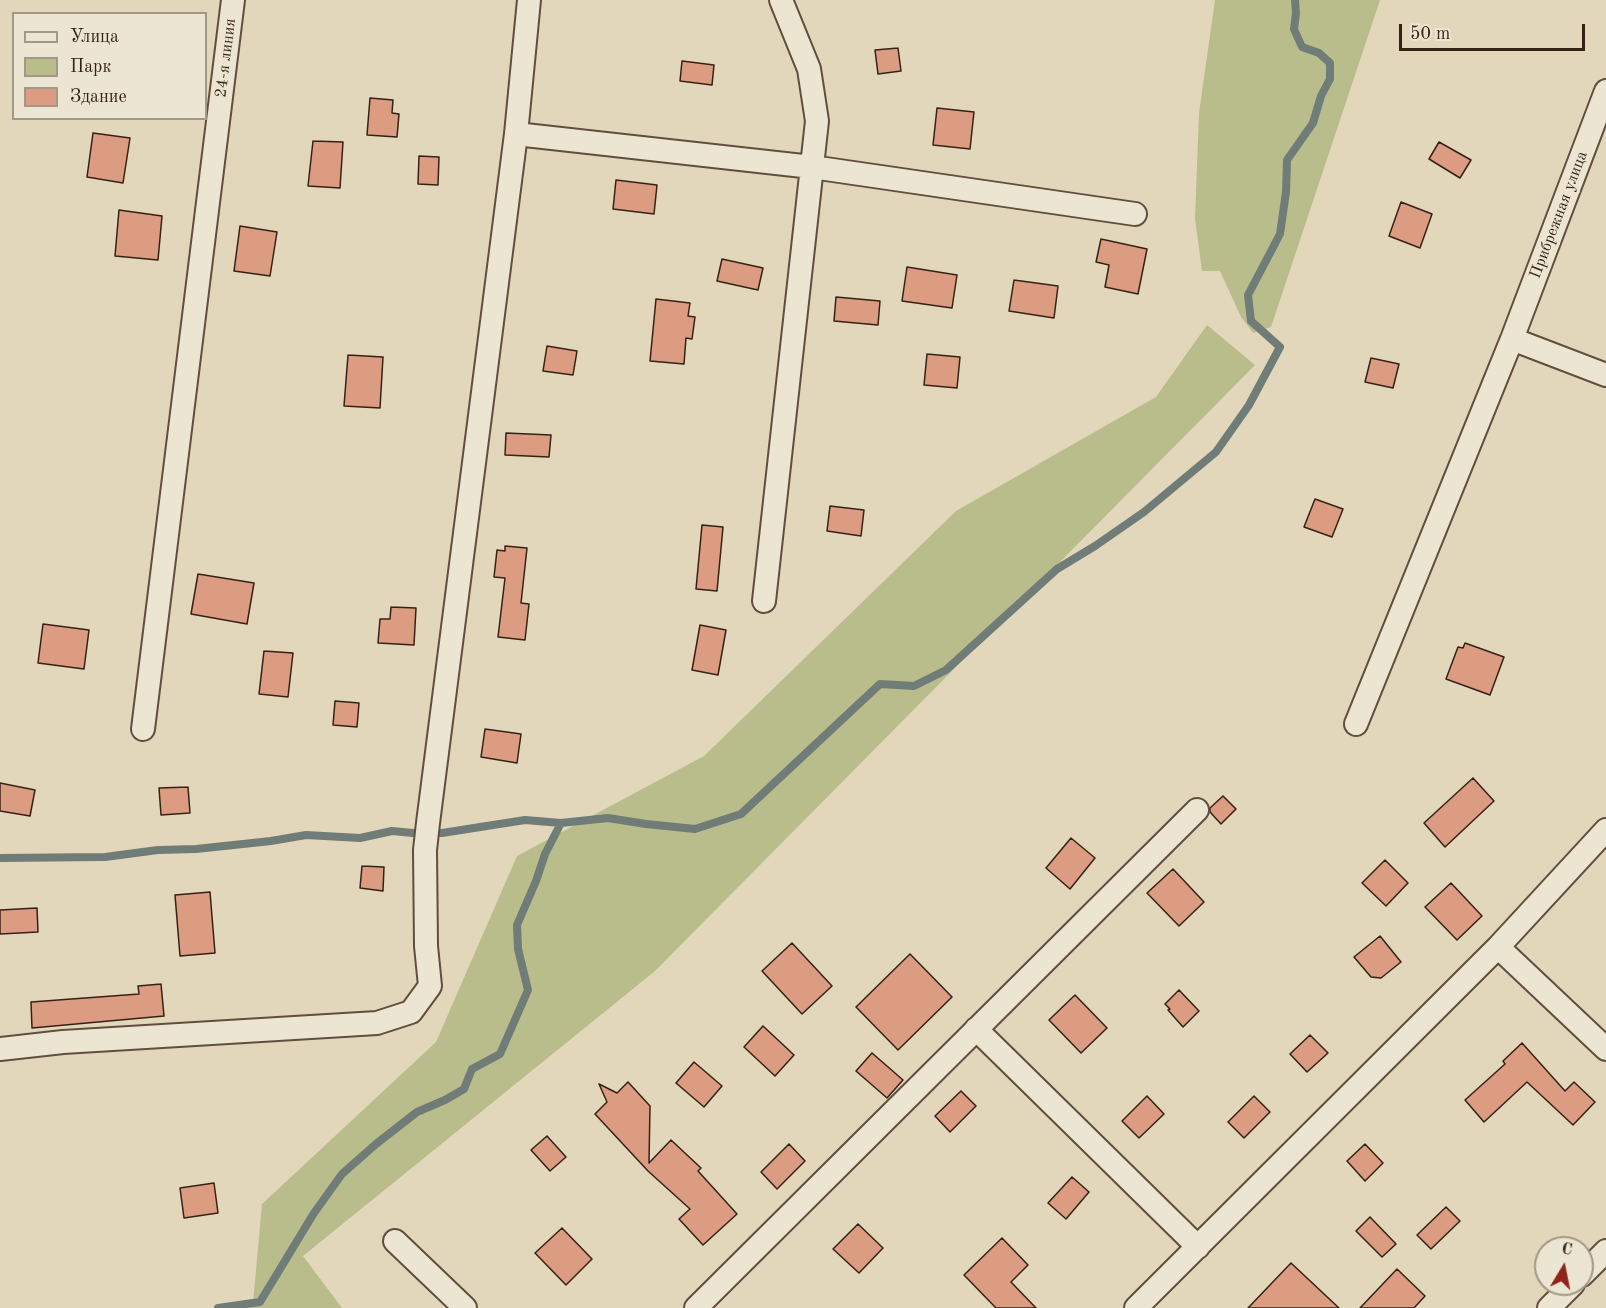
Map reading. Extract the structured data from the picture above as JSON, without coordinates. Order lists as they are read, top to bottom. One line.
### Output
{"streets":{"street":["24-я линия","Прибрежная улица"]},"legend":["Улица","Парк","Здание"],"scale_bar":"50 m","north":"top"}
